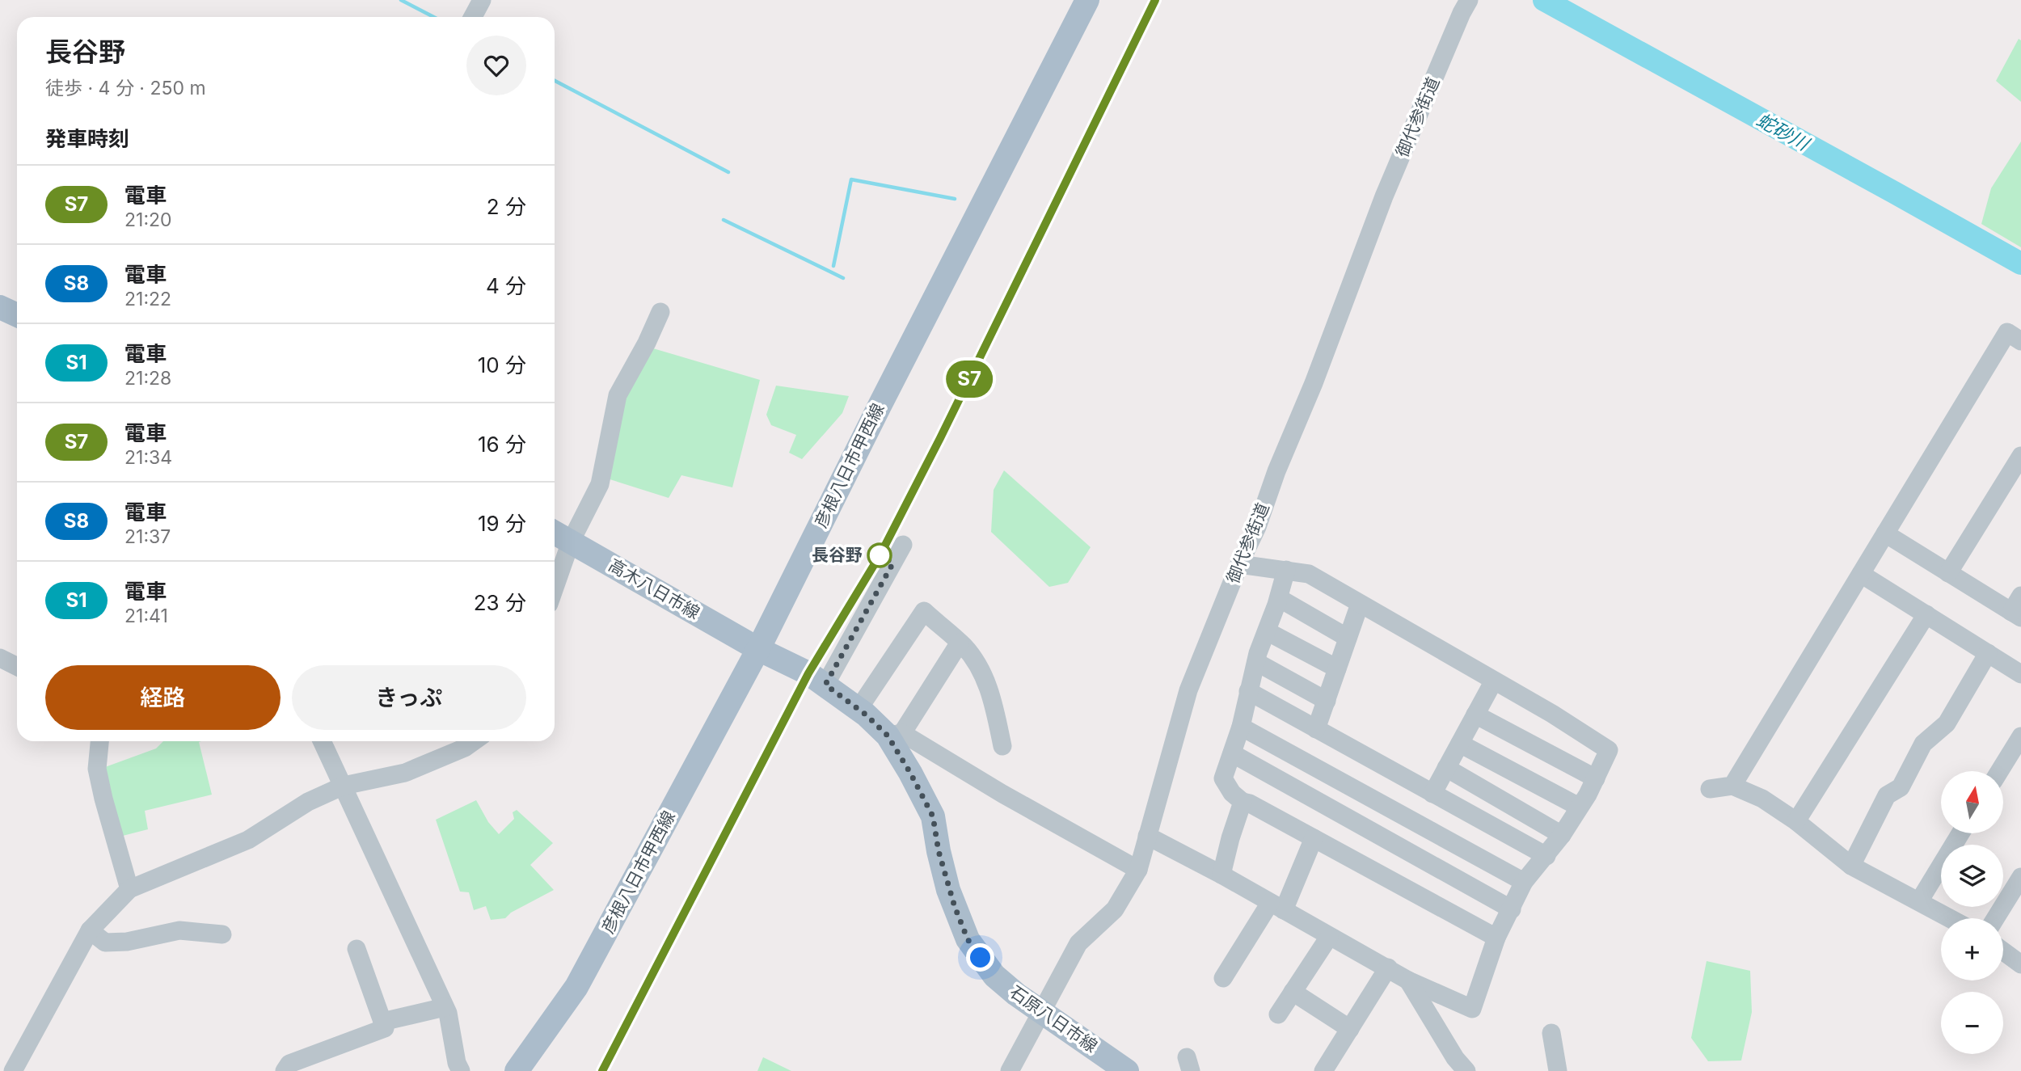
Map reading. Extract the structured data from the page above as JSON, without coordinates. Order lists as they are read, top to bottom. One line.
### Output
{"streets":{"main road":["彦根八日市甲西線","高木八日市線","石原八日市線"],"street":["御代参街道"]},"crossings":[["御代参街道","石原八日市線"],["彦根八日市甲西線","高木八日市線"],["彦根八日市甲西線","石原八日市線"],["高木八日市線","石原八日市線"]],"water":["蛇砂川"],"places":["長谷野"],"north":"top","page":{"on_map":"S7","heading":[["長谷野","徒歩 · 4 分 · 250 m"],"発車時刻"],"list":[{"mark":"S7","name":"電車","note":"21:20","value":"2 分"},{"mark":"S8","name":"電車","note":"21:22","value":"4 分"},{"mark":"S1","name":"電車","note":"21:28","value":"10 分"},{"mark":"S7","name":"電車","note":"21:34","value":"16 分"},{"mark":"S8","name":"電車","note":"21:37","value":"19 分"},{"mark":"S1","name":"電車","note":"21:41","value":"23 分"}],"buttons":["経路","きっぷ"],"map_buttons":["+","−"]}}
